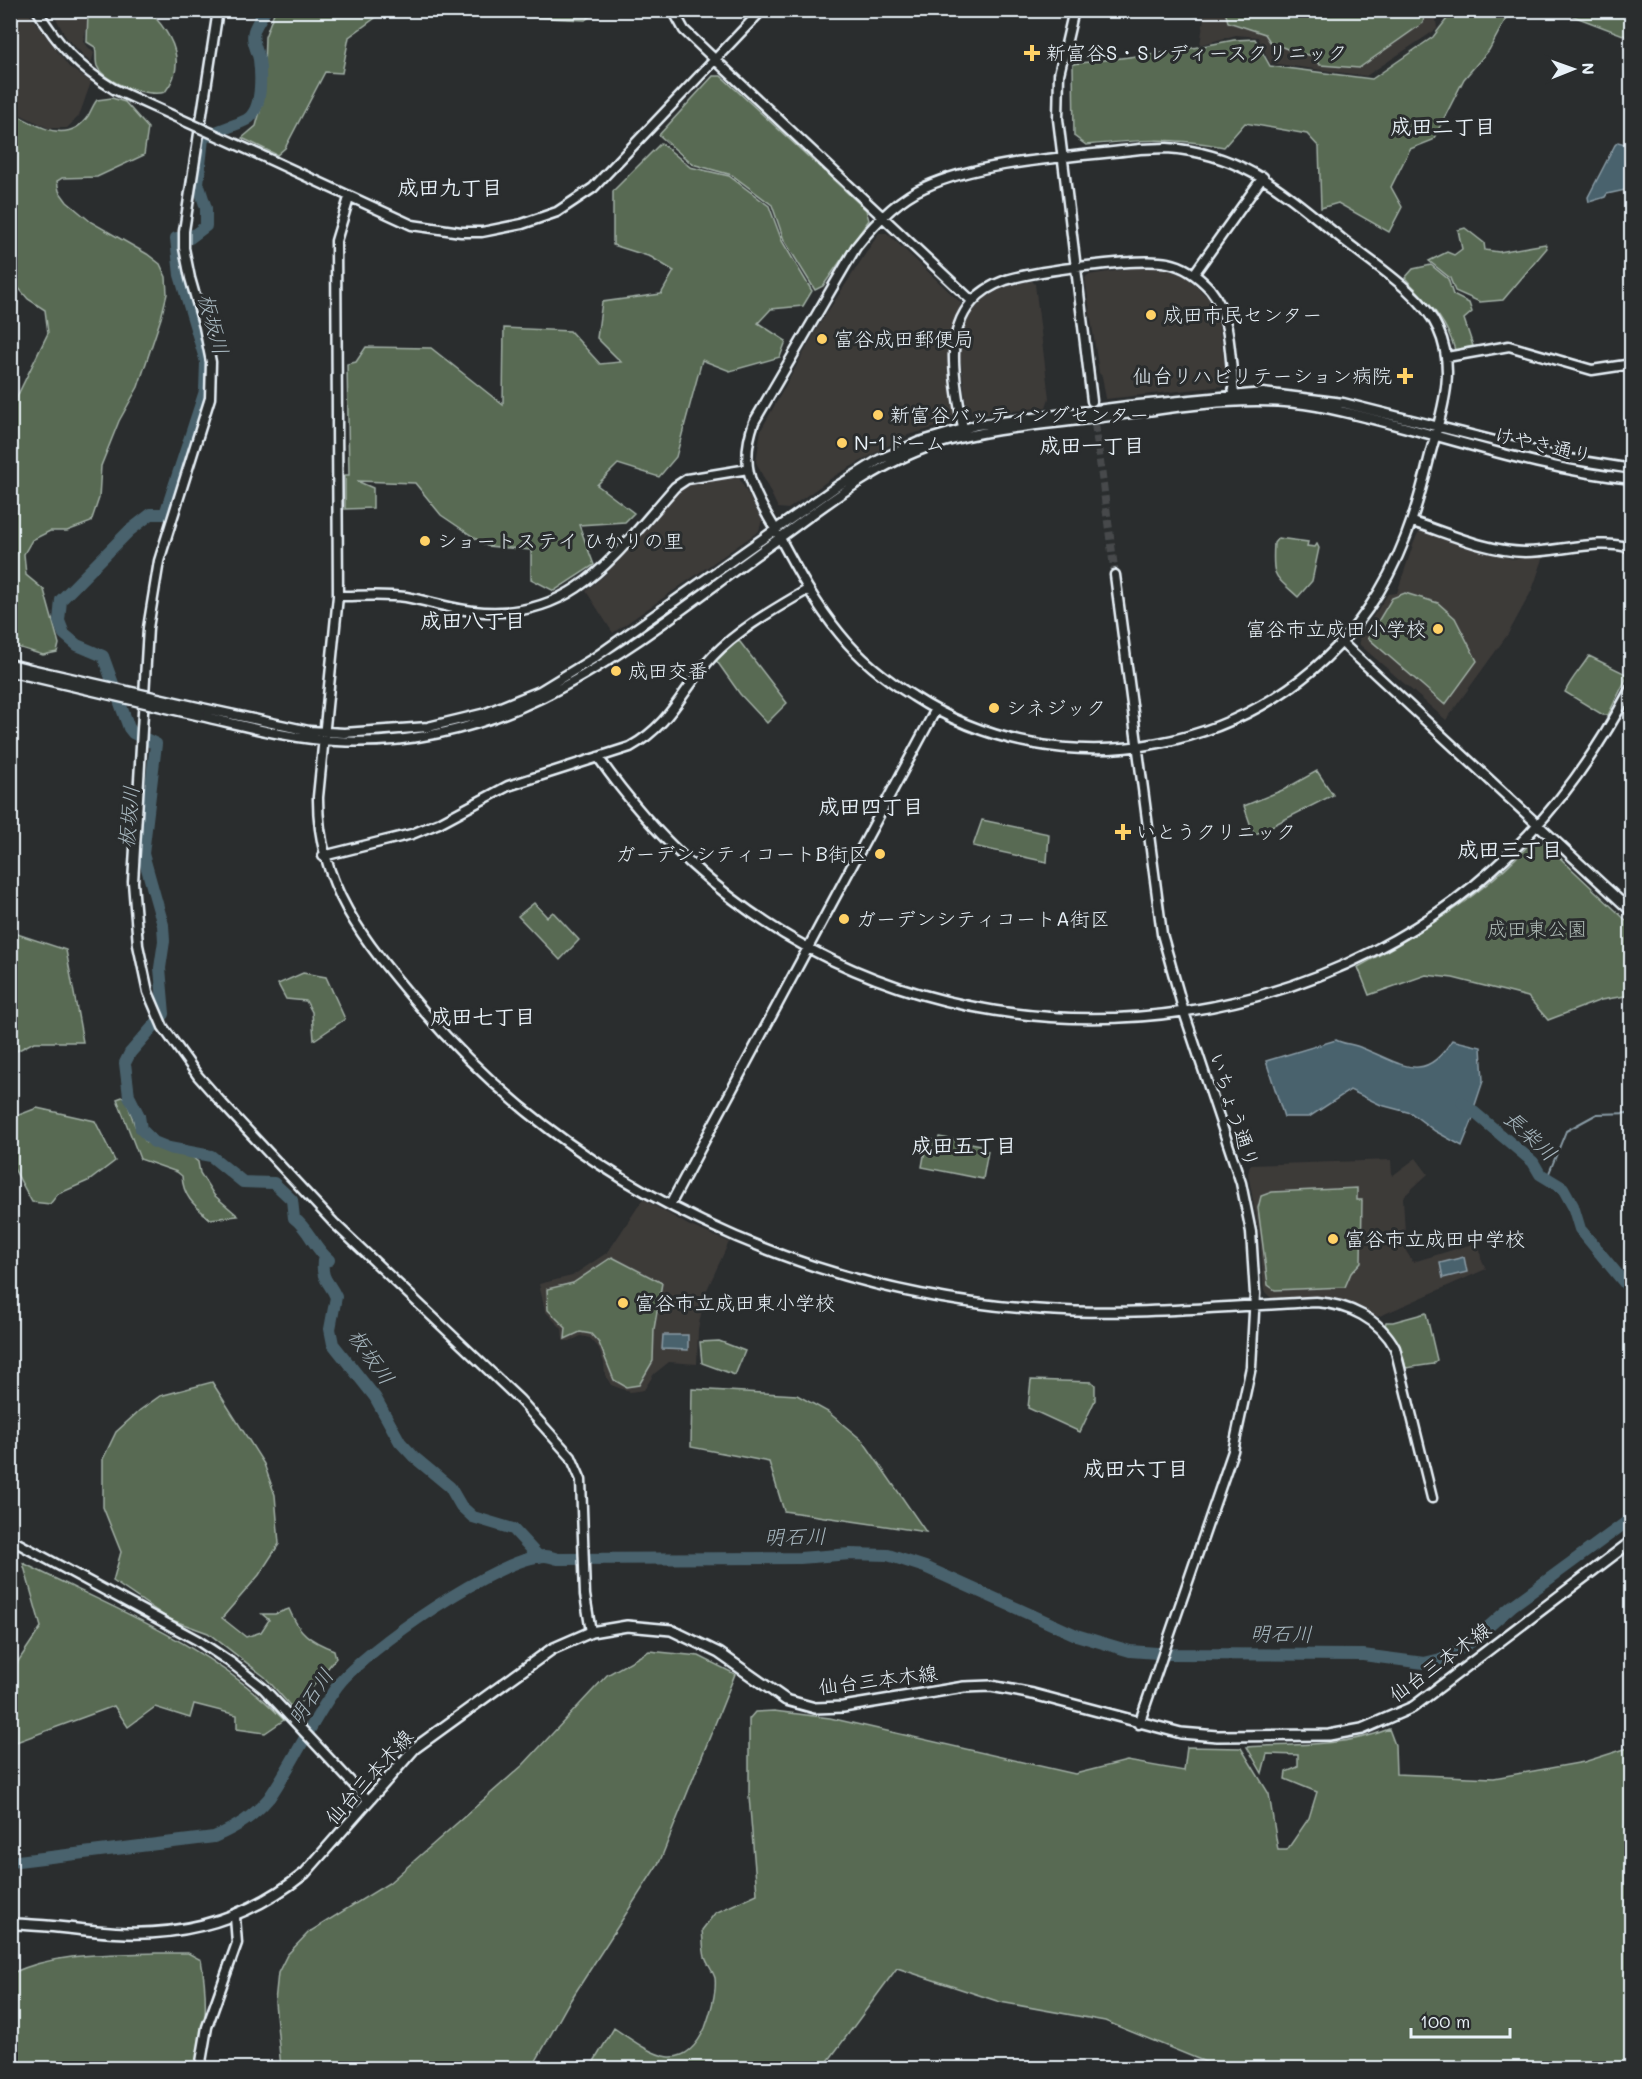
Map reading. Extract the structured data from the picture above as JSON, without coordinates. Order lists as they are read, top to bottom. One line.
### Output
{"streets":{"main road":["仙台三本木線"],"street":["けやき通り","いちょう通り"]},"crossings":[["いちょう通り","仙台三本木線"]],"districts":["成田二丁目","成田九丁目","成田一丁目","成田八丁目","成田四丁目","成田三丁目","成田七丁目","成田五丁目","成田六丁目"],"water":["板坂川","長柴川","明石川"],"parks":["成田東公園"],"places":{"health":["新富谷S・Sレディースクリニック","仙台リハビリテーション病院","いとうクリニック"],"other":["成田市民センター","富谷成田郵便局","新富谷バッティングセンター","N-1ドーム","ショートステイ ひかりの里","富谷市立成田小学校","成田交番","シネジック","ガーデンシティコートB街区","ガーデンシティコートA街区","富谷市立成田中学校","富谷市立成田東小学校"]},"scale_bar":"100 m","north":"right"}
